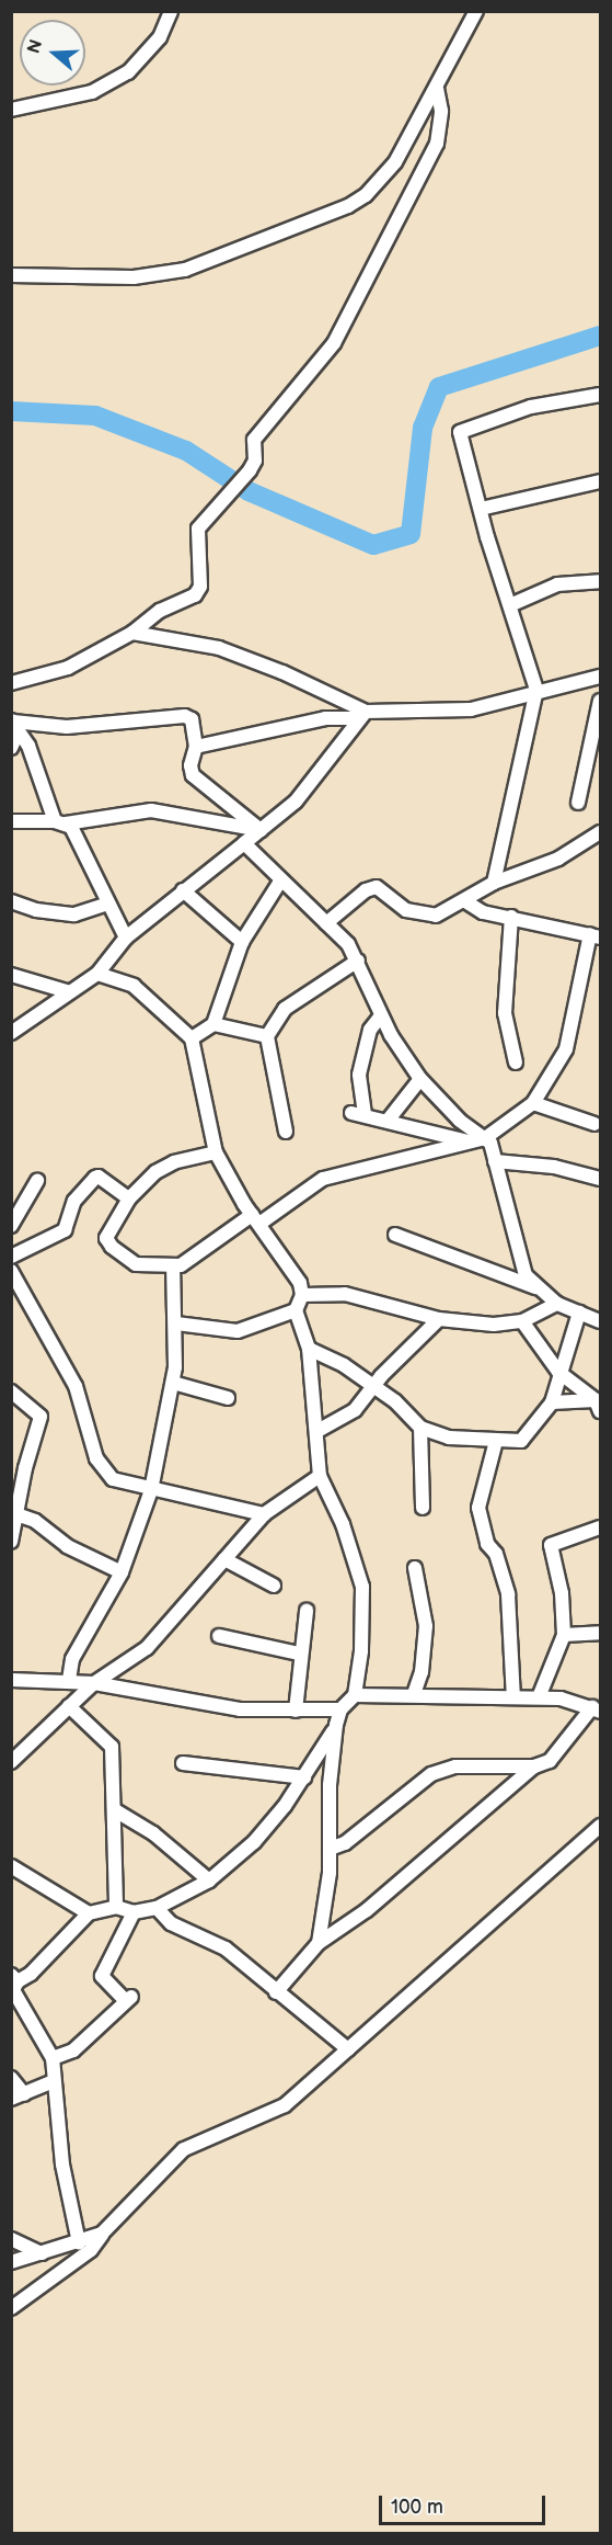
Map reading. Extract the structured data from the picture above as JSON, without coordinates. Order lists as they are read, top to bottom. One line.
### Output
{"scale_bar":"100 m","north":"left"}
